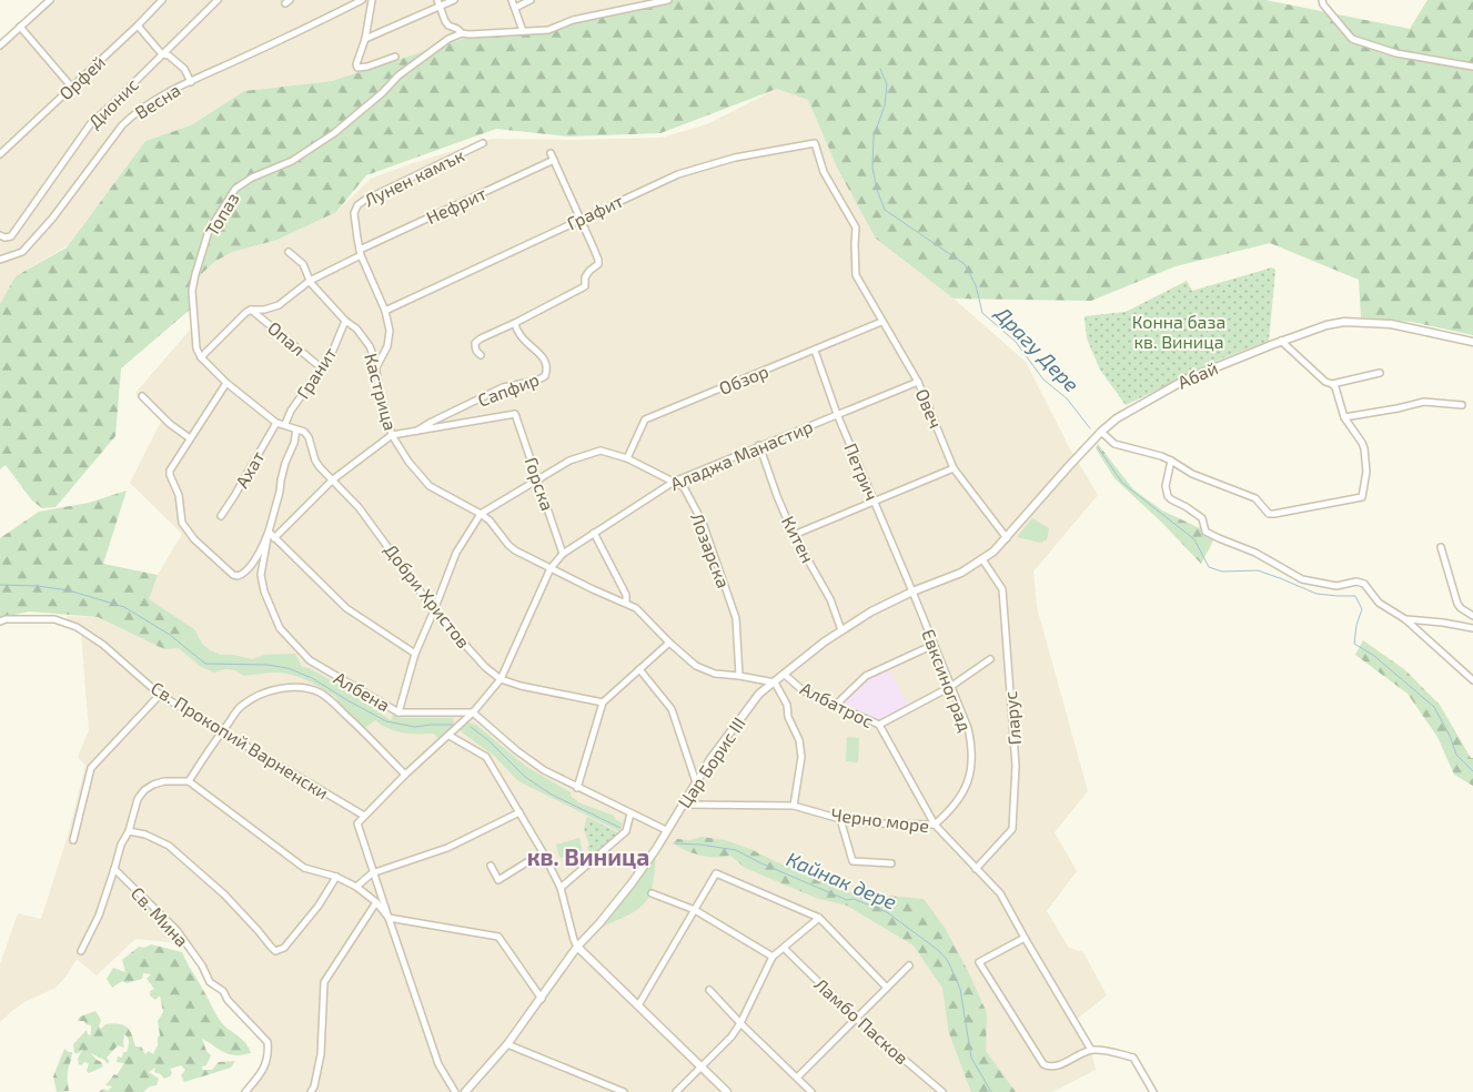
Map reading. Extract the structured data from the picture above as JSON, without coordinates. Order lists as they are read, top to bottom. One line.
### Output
{"streets":{"street":["Орфей","Весна","Дионис","Лунен камък","Нефрит","Графит","Топаз","Опал","Гранит","Абай","Обзор","Сапфир","Кастрица","Овеч","Аладжа Манастир","Ахат","Петрич","Горска","Китен","Лозарска","Добри Христов","Евксиноград","Албена","Албатрос","Гларус","Св. Прокопий Варненски","Цар Борис III","Черно море","Св. Мина","Ламбо Пасков"]},"crossings":[["Лунен камък","Нефрит"],["Нефрит","Опал"],["Нефрит","Кастрица"],["Графит","Овеч"],["Опал","Гранит"],["Гранит","Кастрица"],["Абай","Цар Борис III"],["Обзор","Овеч"],["Обзор","Петрич"],["Обзор","Лозарска"],["Сапфир","Горска"],["Кастрица","Аладжа Манастир"],["Кастрица","Лозарска"],["Кастрица","Цар Борис III"],["Овеч","Аладжа Манастир"],["Овеч","Цар Борис III"],["Аладжа Манастир","Петрич"],["Аладжа Манастир","Горска"],["Аладжа Манастир","Китен"],["Аладжа Манастир","Лозарска"],["Аладжа Манастир","Добри Христов"],["Аладжа Манастир","Албена"],["Аладжа Манастир","Св. Прокопий Варненски"],["Петрич","Евксиноград"],["Петрич","Цар Борис III"],["Горска","Лозарска"],["Китен","Цар Борис III"],["Добри Христов","Албена"],["Евксиноград","Албатрос"],["Евксиноград","Цар Борис III"],["Евксиноград","Черно море"],["Албатрос","Цар Борис III"],["Албатрос","Черно море"],["Гларус","Цар Борис III"],["Гларус","Черно море"],["Цар Борис III","Черно море"]],"districts":["кв. Виница"],"water":["Драгу Дере","Кайнак дере"],"parks":["Конна база кв. Виница"]}
